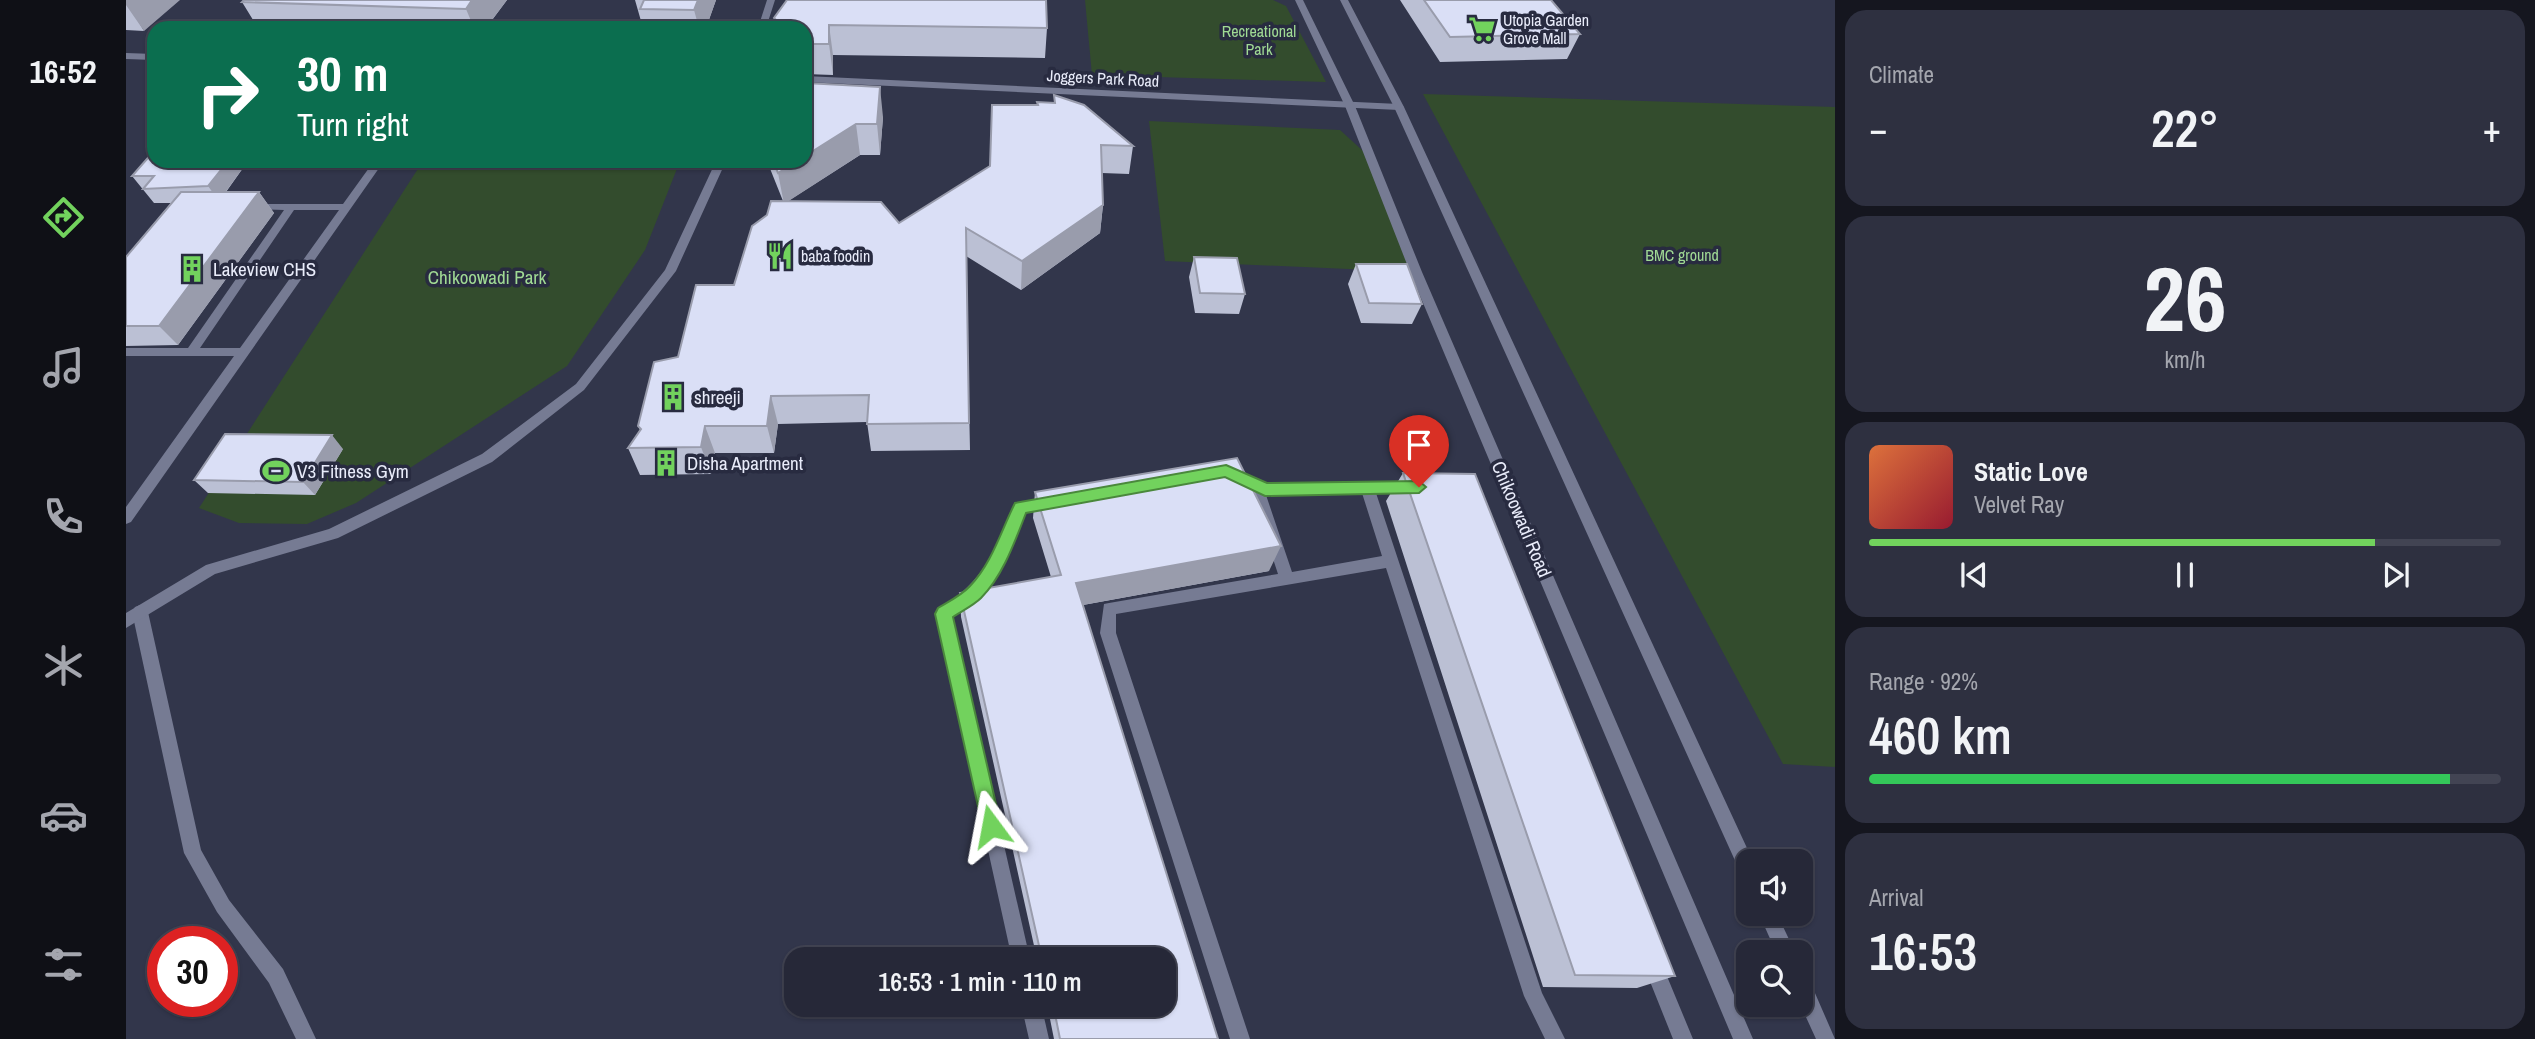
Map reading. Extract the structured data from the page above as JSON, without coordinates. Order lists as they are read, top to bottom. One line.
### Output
{"streets":{"street":["Joggers Park Road","Chikoowadi Road"]},"crossings":[["Joggers Park Road","Chikoowadi Road"]],"parks":["Recreational Park","BMC ground","Chikoowadi Park"],"places":{"supermarket":["Utopia Garden Grove Mall"],"restaurant":["baba foodin"],"building":["Lakeview CHS","shreeji","Disha Apartment"],"sports":["V3 Fitness Gym"]},"page":{"tabs":"16:52","tile":["Climate",["26","km/h"],["Range · 92%","460 km"],["Arrival","16:53"]],"turn":["30 m","Turn right"],"heat":["−","22°","+"],"song":["Static Love","Velvet Ray"],"limit":"30","trip":"16:53 · 1 min · 110 m"}}
